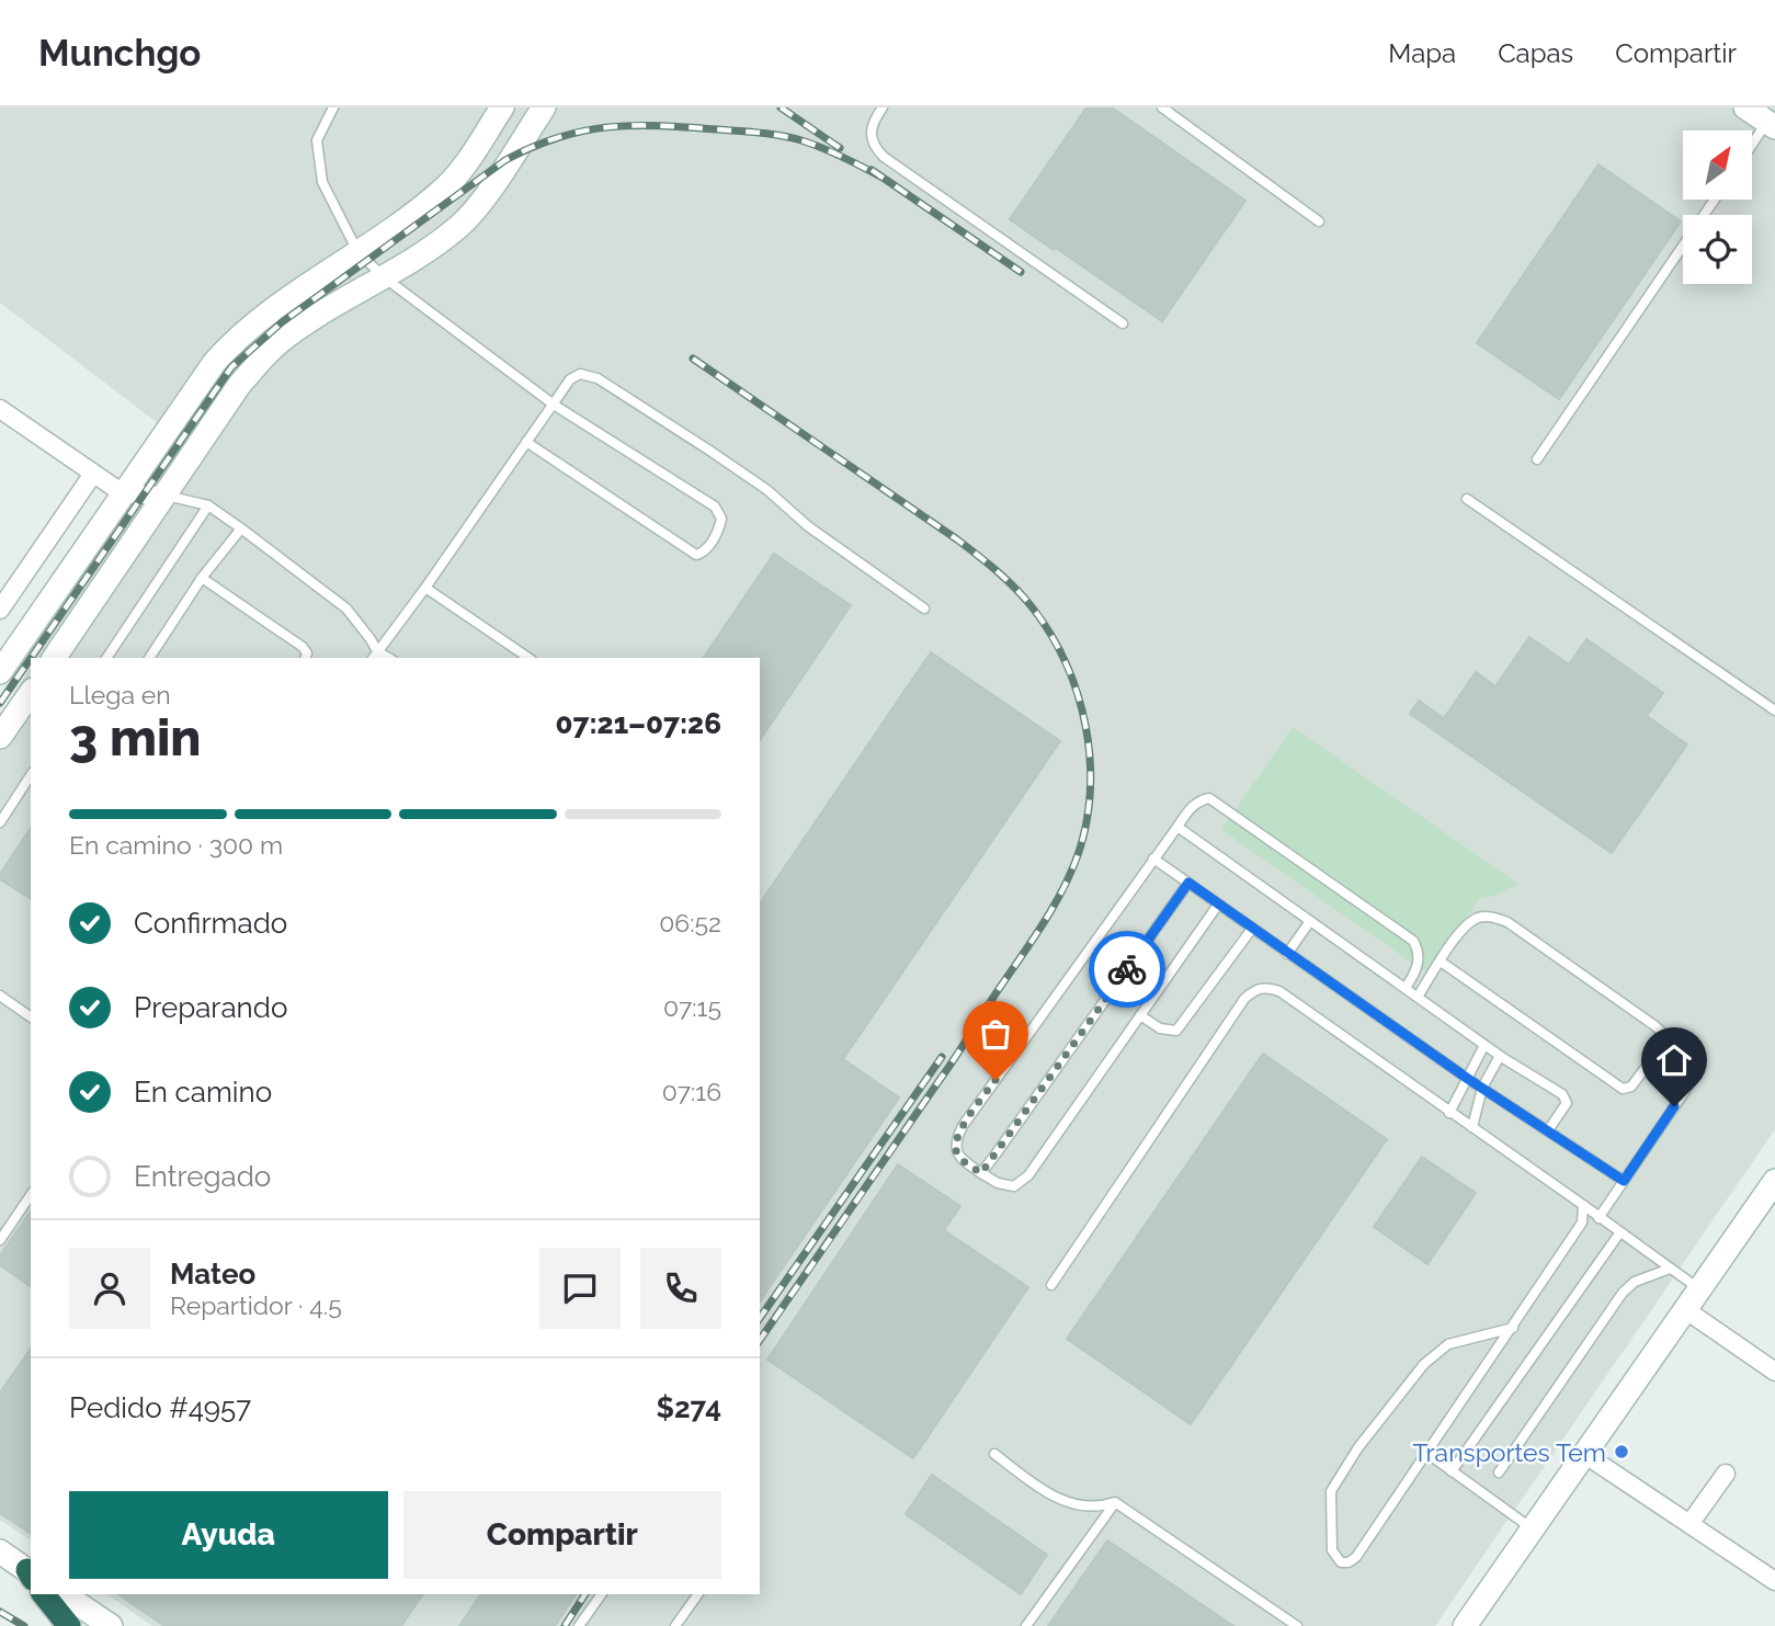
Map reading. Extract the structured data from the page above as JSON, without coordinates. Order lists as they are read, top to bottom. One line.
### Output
{"places":["Transportes Tem"],"north":"top right","page":{"header":"Munchgo","nav":["Mapa","Capas","Compartir"],"heading":["3 min","Llega en","07:21–07:26"],"panel":["Mateo","Repartidor · 4.5","Pedido #4957","$274"],"bar":"En camino · 300 m","list":[["Confirmado","06:52"],["Preparando","07:15"],["En camino","07:16"],"Entregado"],"buttons":["Ayuda","Compartir"]}}
